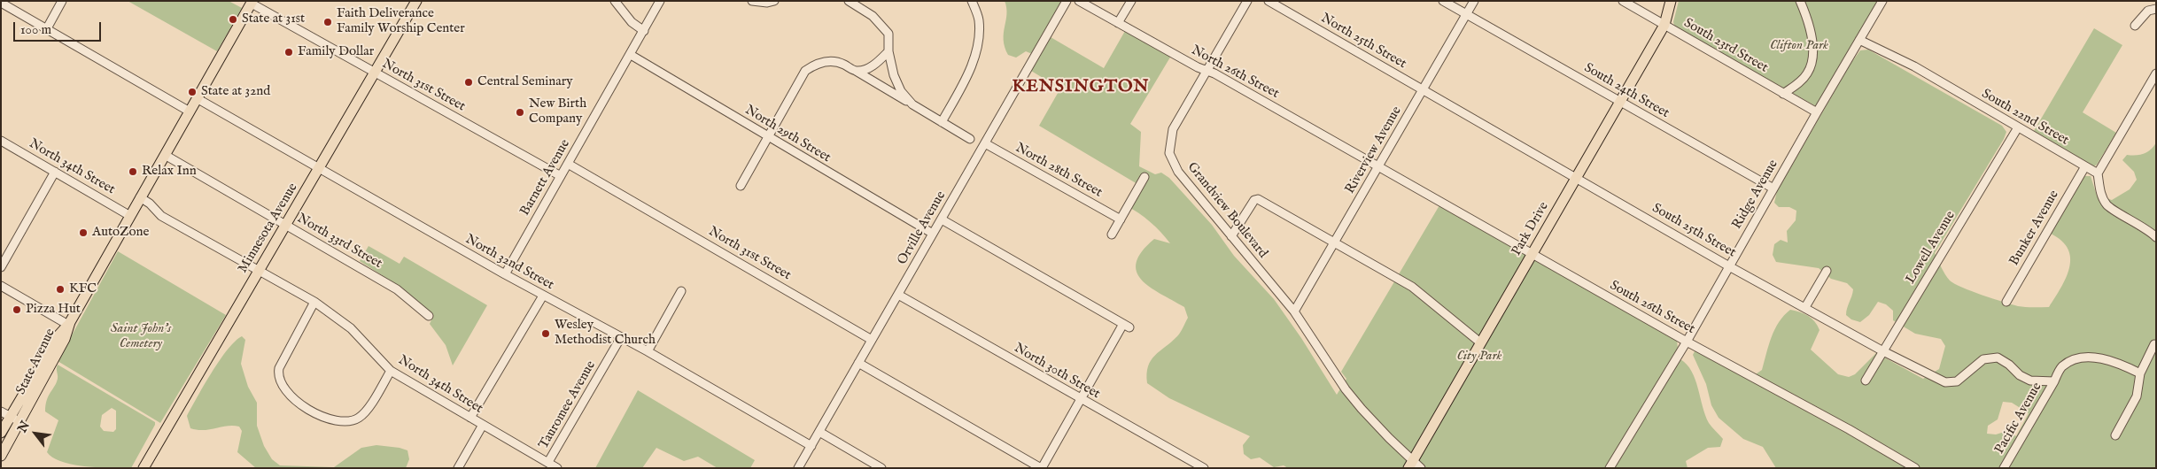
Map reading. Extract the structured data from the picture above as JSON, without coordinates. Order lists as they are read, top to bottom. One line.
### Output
{"streets":{"main road":["Minnesota Avenue","Park Drive","State Avenue"],"street":["North 25th Street","South 23rd Street","North 26th Street","North 31st Street","South 24th Street","South 22nd Street","North 29th Street","Riverview Avenue","North 34th Street","North 28th Street","Barnett Avenue","Ridge Avenue","Grandview Boulevard","Orville Avenue","Bunker Avenue","South 25th Street","North 33rd Street","Lowell Avenue","North 32nd Street","South 26th Street","North 30th Street","Tauromee Avenue","Pacific Avenue"]},"crossings":[["North 25th Street","Riverview Avenue"],["North 25th Street","South 25th Street"],["South 23rd Street","Ridge Avenue"],["South 23rd Street","Park Drive"],["North 26th Street","Riverview Avenue"],["North 26th Street","Grandview Boulevard"],["North 26th Street","South 26th Street"],["North 31st Street","Barnett Avenue"],["North 31st Street","Minnesota Avenue"],["North 31st Street","Orville Avenue"],["North 31st Street","State Avenue"],["South 24th Street","Riverview Avenue"],["South 24th Street","Ridge Avenue"],["South 24th Street","Park Drive"],["South 22nd Street","Ridge Avenue"],["South 22nd Street","Bunker Avenue"],["South 22nd Street","Lowell Avenue"],["North 29th Street","Barnett Avenue"],["North 29th Street","Orville Avenue"],["Riverview Avenue","Grandview Boulevard"],["Riverview Avenue","South 25th Street"],["Riverview Avenue","South 26th Street"],["North 34th Street","Minnesota Avenue"],["North 34th Street","State Avenue"],["North 34th Street","Tauromee Avenue"],["North 28th Street","Orville Avenue"],["Barnett Avenue","North 32nd Street"],["Ridge Avenue","South 25th Street"],["Ridge Avenue","South 26th Street"],["Grandview Boulevard","Park Drive"],["Minnesota Avenue","North 33rd Street"],["Minnesota Avenue","North 32nd Street"],["Orville Avenue","North 32nd Street"],["Orville Avenue","North 30th Street"],["Park Drive","South 25th Street"],["Park Drive","South 26th Street"],["South 25th Street","Lowell Avenue"],["South 25th Street","Pacific Avenue"],["North 33rd Street","State Avenue"],["North 32nd Street","State Avenue"],["North 32nd Street","Tauromee Avenue"]],"districts":["KENSINGTON"],"parks":["Clifton Park","Saint John's Cemetery","City Park"],"places":["State at 31st","Faith Deliverance Family Worship Center","Family Dollar","Central Seminary","State at 32nd","New Birth Company","Relax Inn","AutoZone","KFC","Pizza Hut","Wesley Methodist Church"],"scale_bar":"100 m","north":"top left"}
